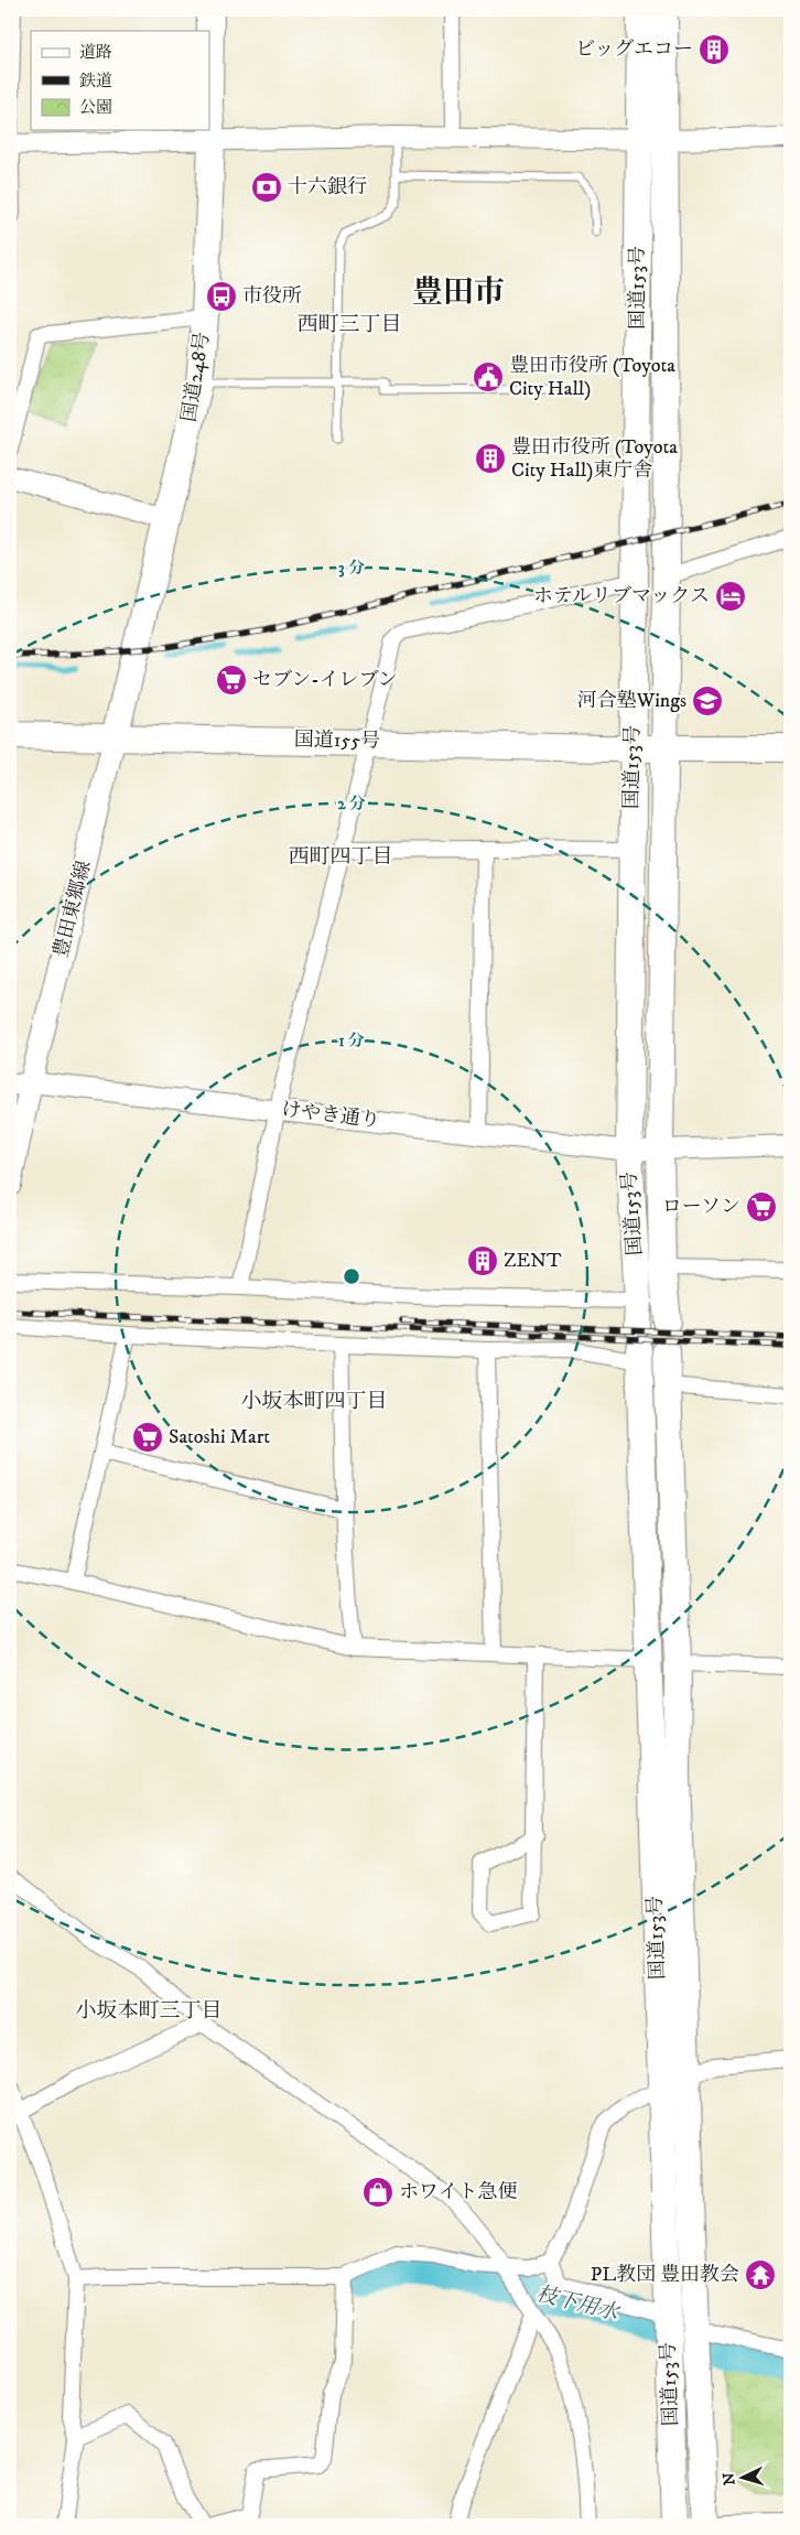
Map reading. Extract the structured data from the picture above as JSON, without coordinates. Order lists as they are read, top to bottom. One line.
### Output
{"streets":{"highway":["国道153号","国道248号","国道155号"],"main road":["豊田東郷線"],"street":["けやき通り"]},"crossings":[["国道153号","国道155号"],["国道153号","けやき通り"],["国道248号","国道155号"],["国道248号","豊田東郷線"],["国道155号","豊田東郷線"],["豊田東郷線","けやき通り"]],"districts":["豊田市","西町三丁目","西町四丁目","小坂本町四丁目","小坂本町三丁目"],"water":["枝下用水"],"places":{"building":["ビッグエコー","豊田市役所 (Toyota City Hall)東庁舎","ZENT"],"bank":["十六銀行"],"bus stop":["市役所"],"public building":["豊田市役所 (Toyota City Hall)"],"hotel":["ホテルリブマックス"],"supermarket":["セブン-イレブン","ローソン","Satoshi Mart"],"school or university":["河合塾Wings"],"shop":["ホワイト急便"],"temple":["PL教団 豊田教会"]},"legend":["道路","鉄道","公園"],"north":"left","rings":["3 分","2 分","1 分"]}
